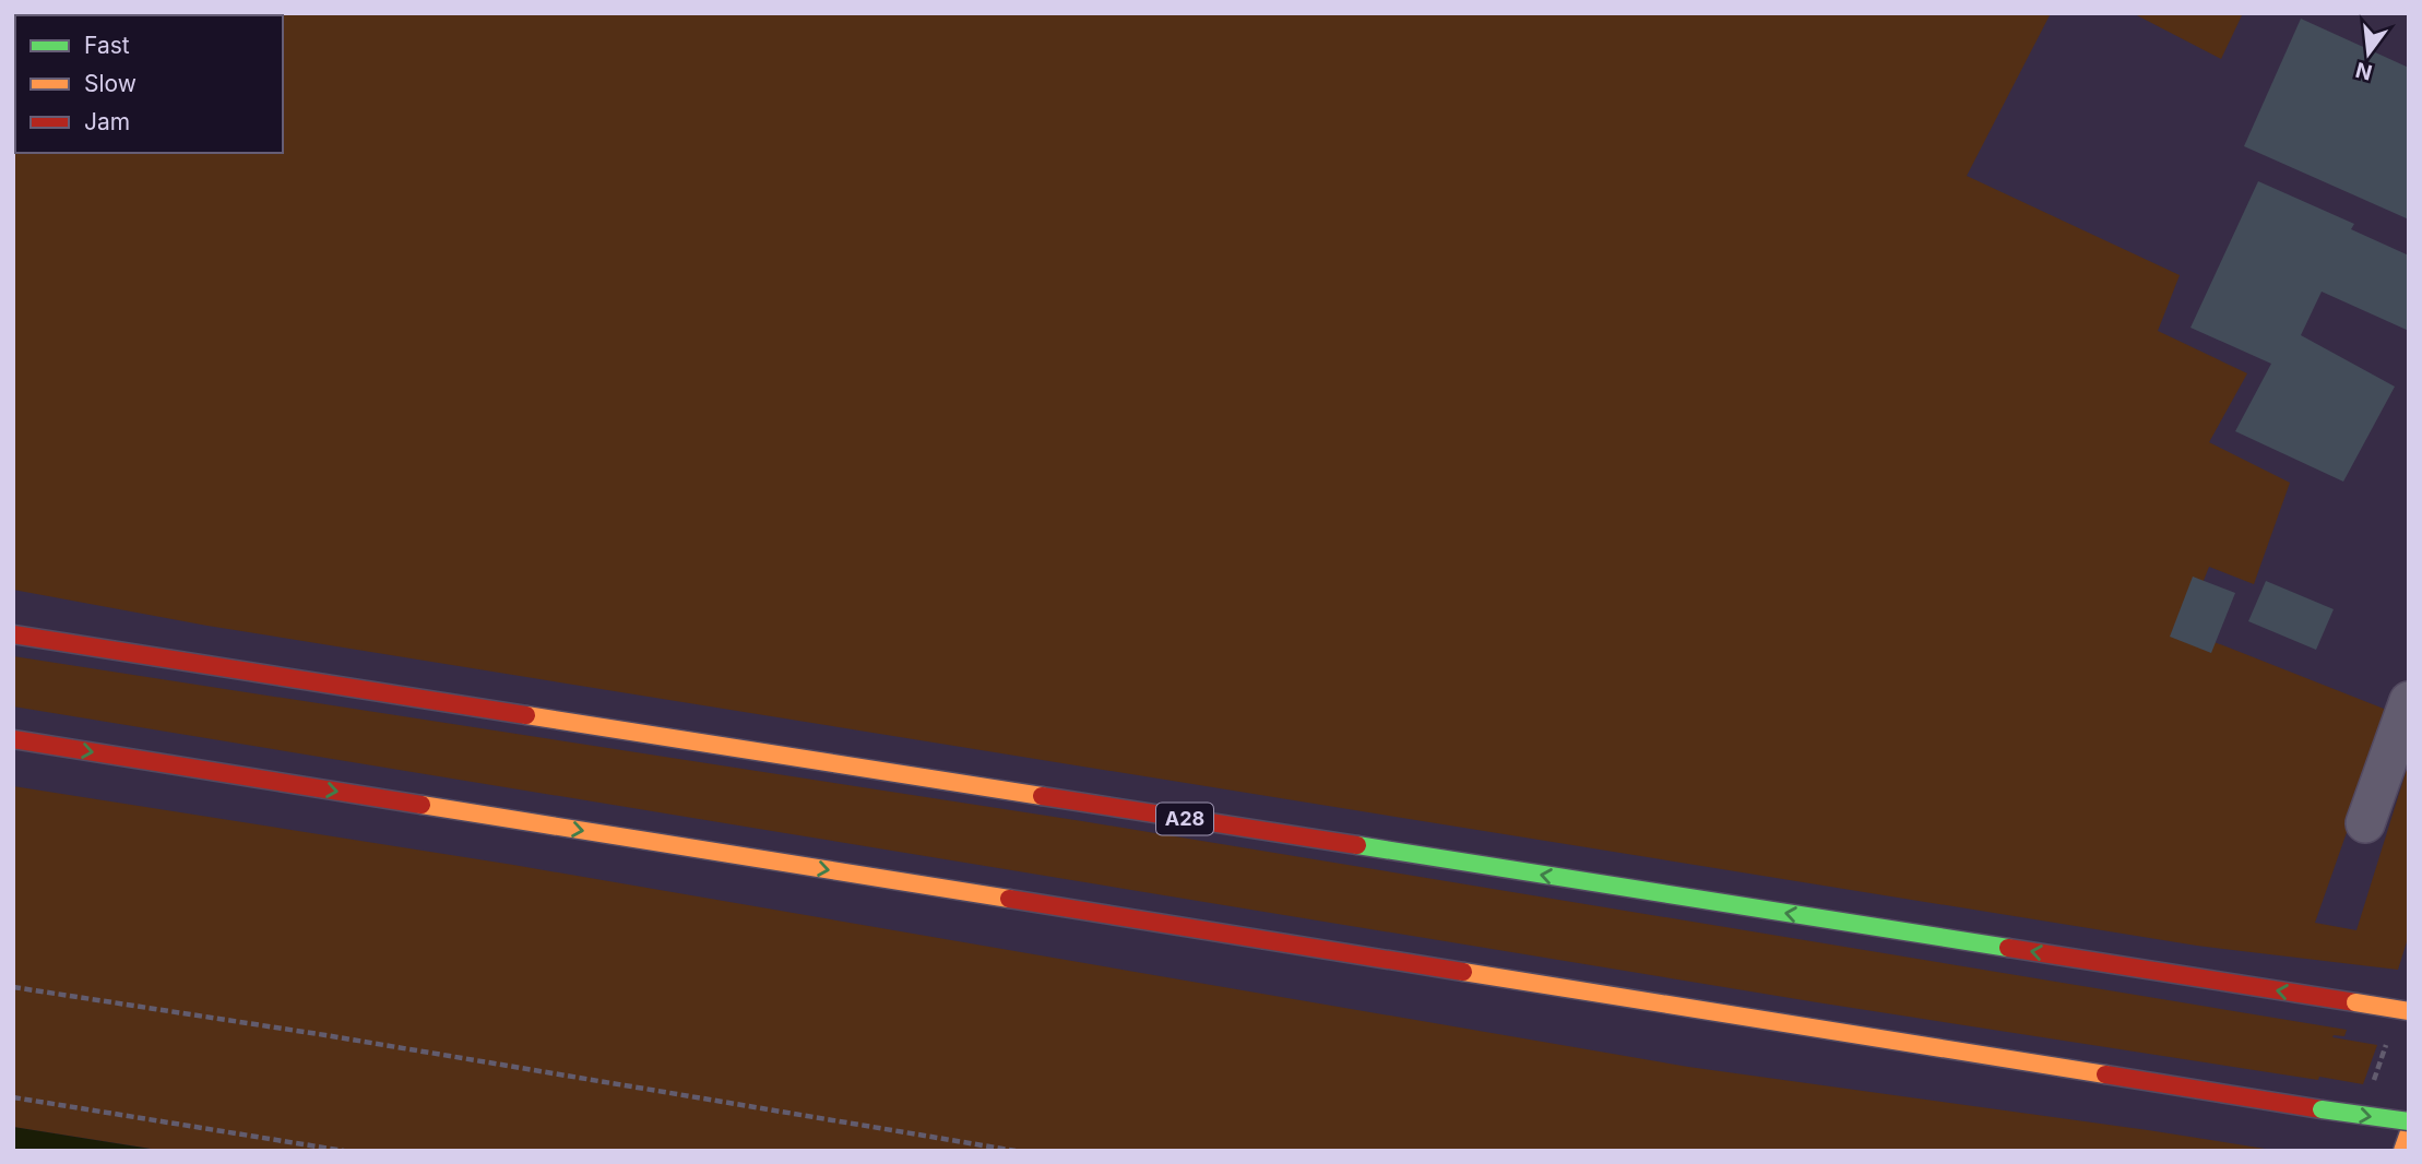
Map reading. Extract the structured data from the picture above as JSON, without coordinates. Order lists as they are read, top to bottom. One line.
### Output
{"streets":{"main road":["A28"]},"legend":["Fast","Slow","Jam"],"north":"bottom"}
